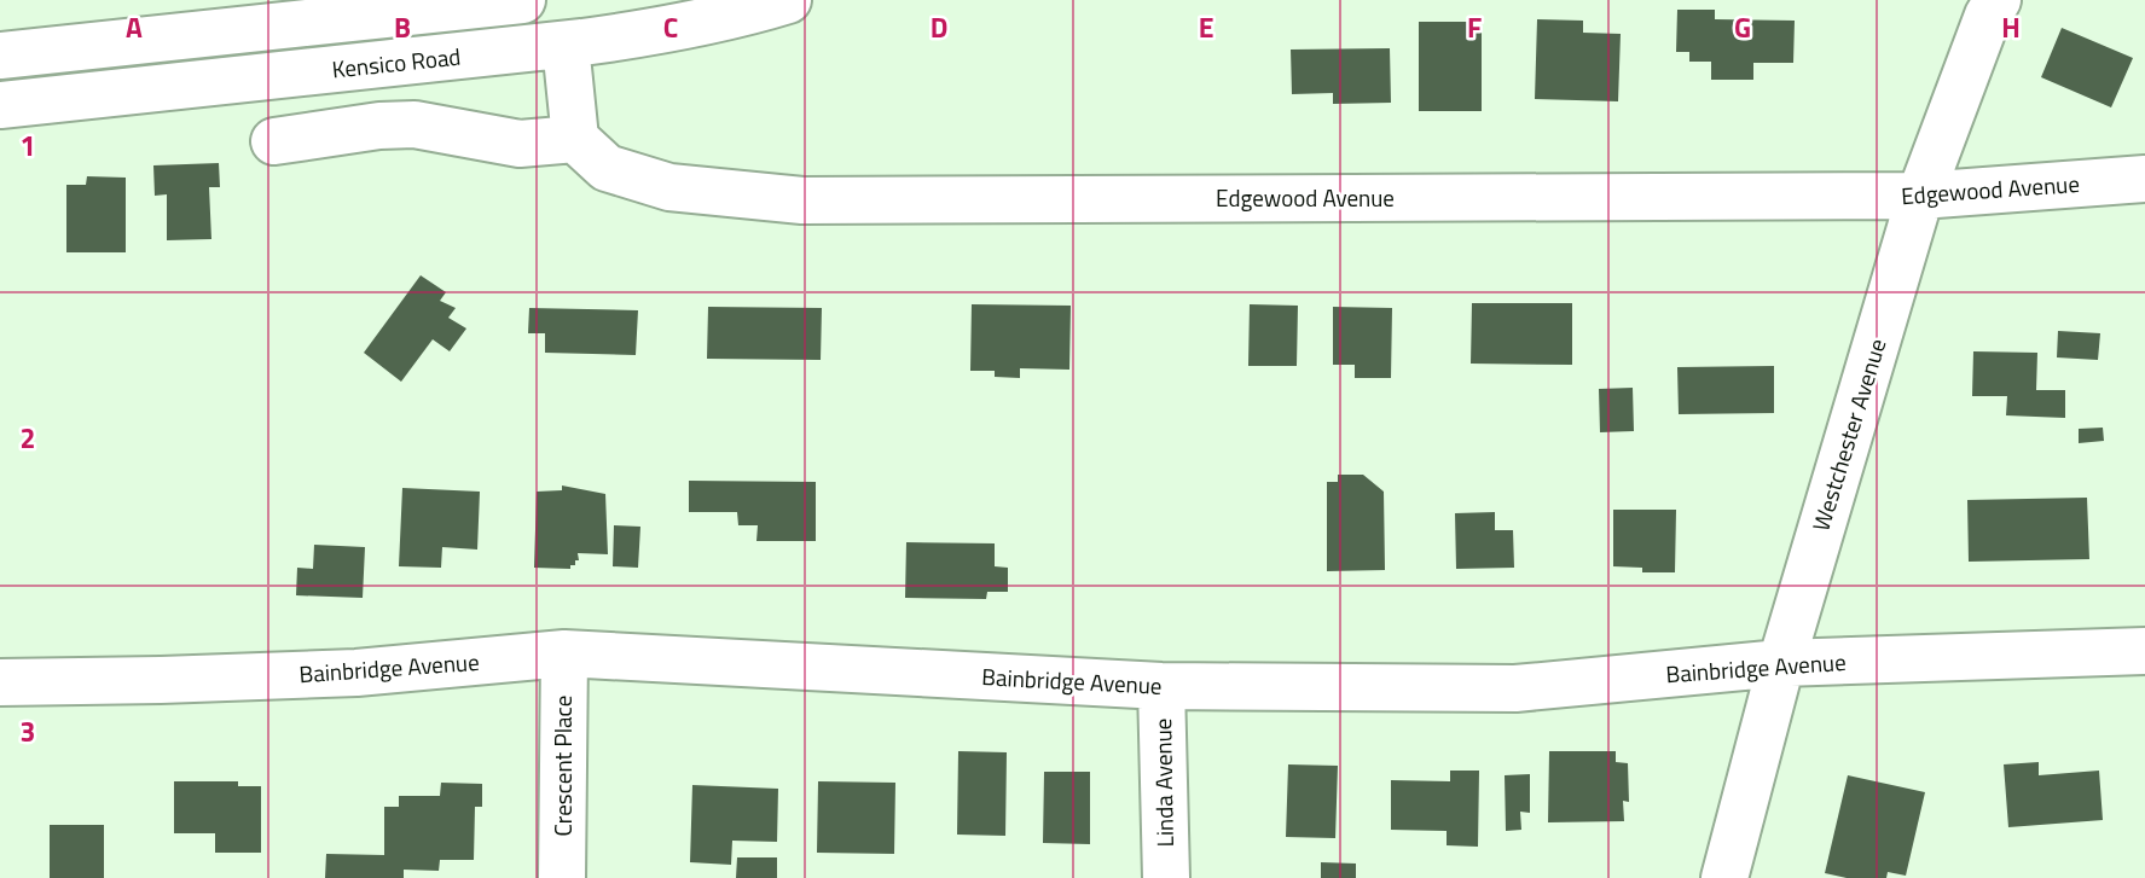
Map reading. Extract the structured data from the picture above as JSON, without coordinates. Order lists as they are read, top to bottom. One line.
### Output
{"streets":{"street":["Kensico Road","Edgewood Avenue","Westchester Avenue","Bainbridge Avenue","Crescent Place","Linda Avenue"]},"crossings":[["Edgewood Avenue","Westchester Avenue"],["Westchester Avenue","Bainbridge Avenue"],["Bainbridge Avenue","Crescent Place"],["Bainbridge Avenue","Linda Avenue"]],"grid":{"columns":["A","B","C","D","E","F","G","H"],"rows":["1","2","3"]}}
